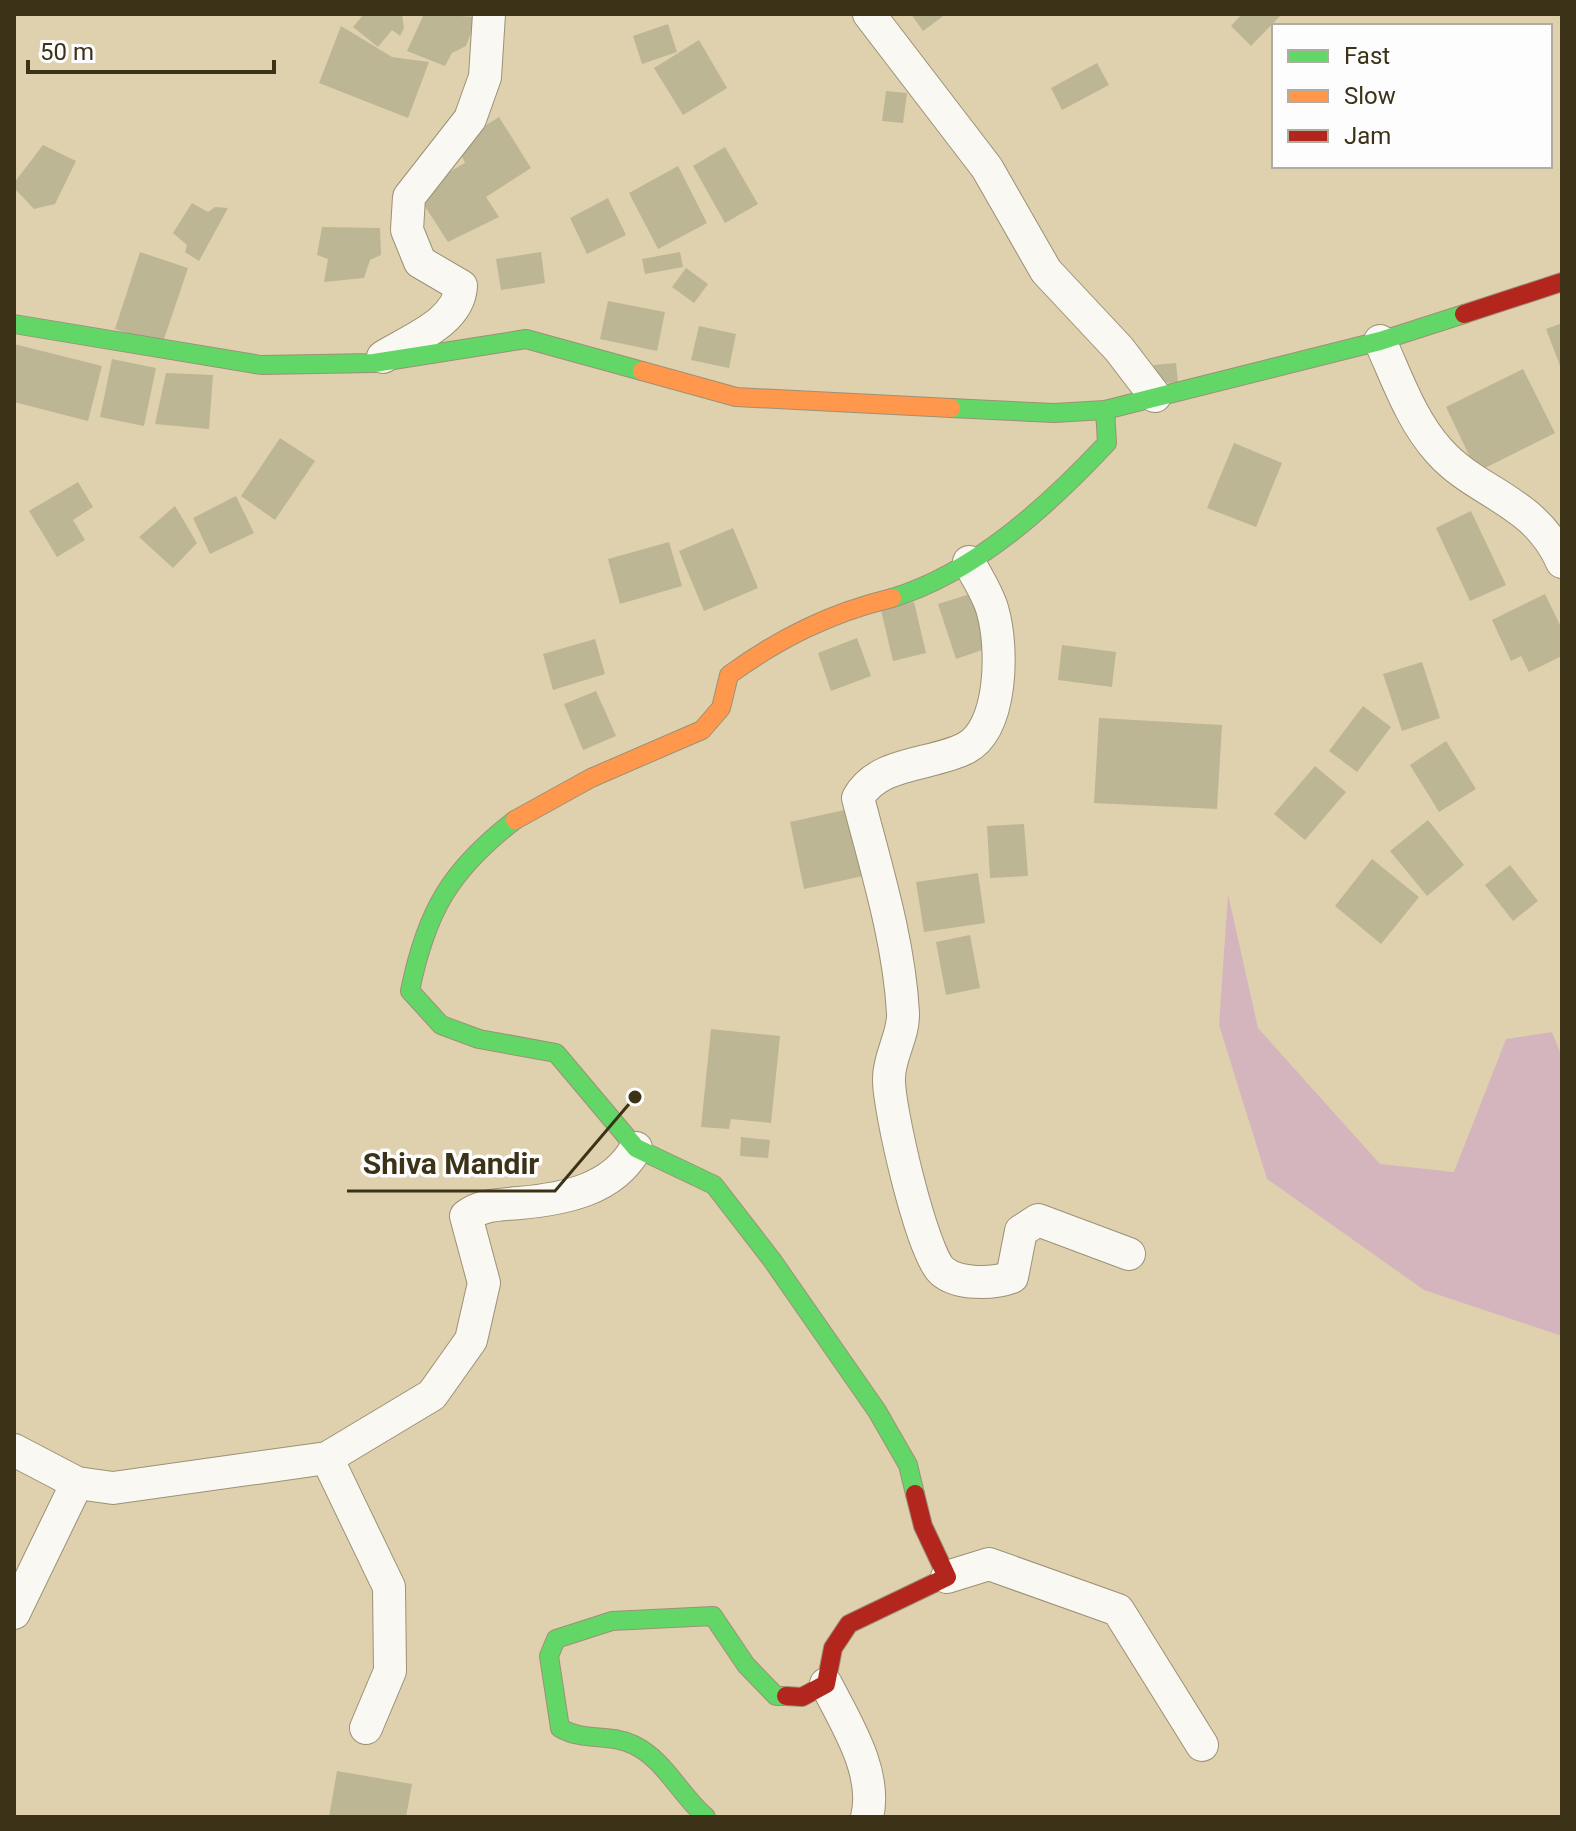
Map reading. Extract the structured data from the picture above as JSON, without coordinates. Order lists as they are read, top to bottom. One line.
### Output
{"places":["Shiva Mandir"],"legend":["Fast","Slow","Jam"],"scale_bar":"50 m"}
